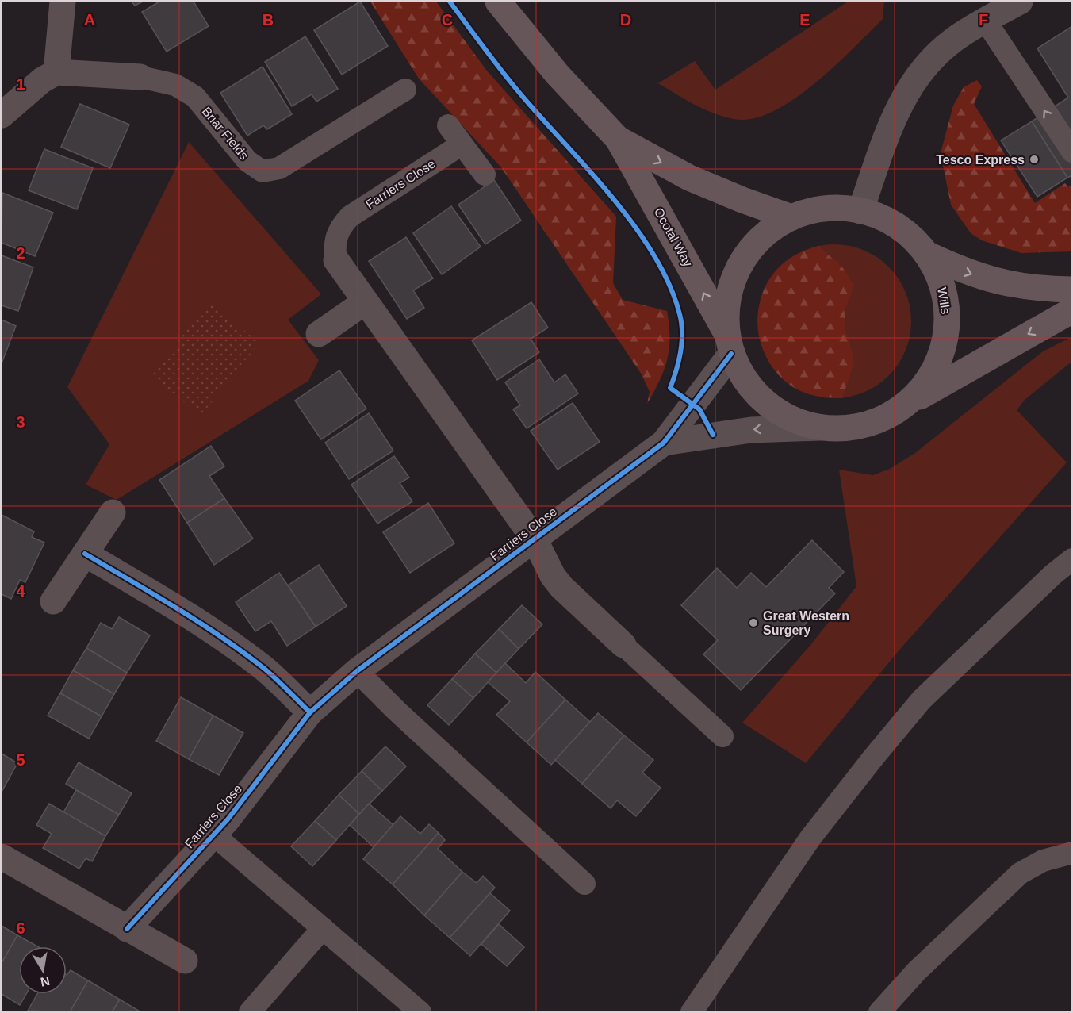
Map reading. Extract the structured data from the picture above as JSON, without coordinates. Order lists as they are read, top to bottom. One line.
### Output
{"streets":{"main road":["Ocotal Way","Wills"],"street":["Briar Fields","Farriers Close"]},"crossings":[["Farriers Close","Ocotal Way"],["Farriers Close","Wills"],["Ocotal Way","Wills"]],"places":["Tesco Express","Great Western Surgery"],"north":"bottom","grid":{"columns":["A","B","C","D","E","F"],"rows":["1","2","3","4","5","6"]}}
